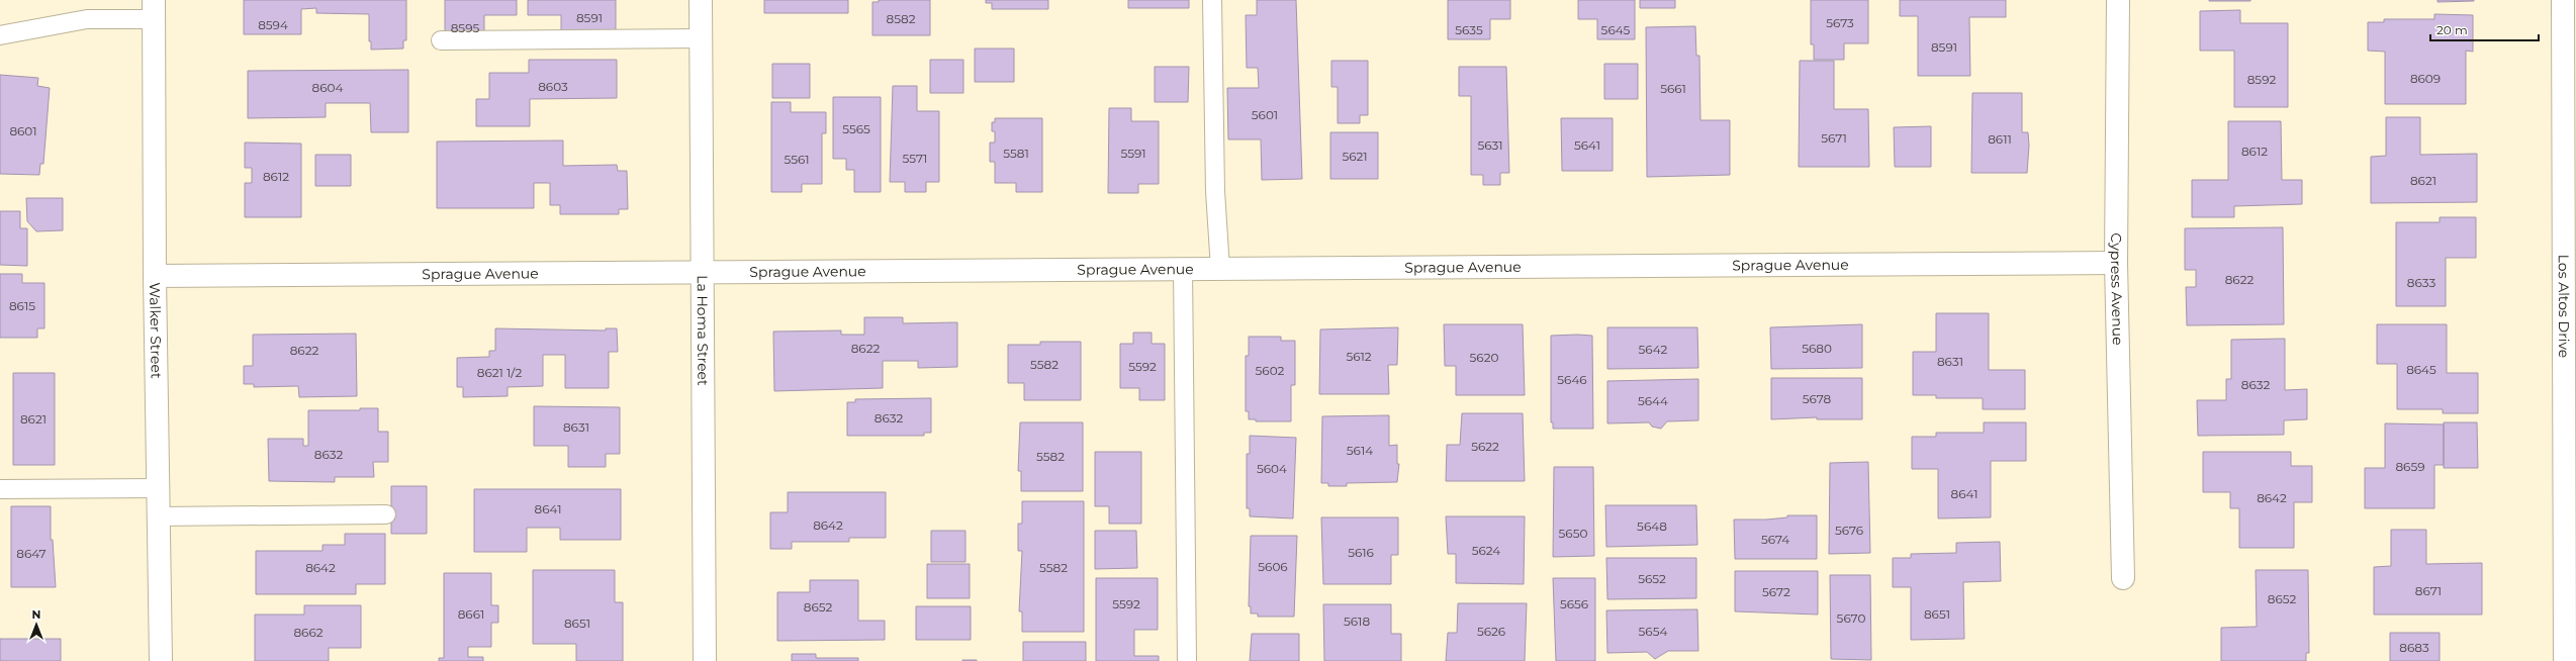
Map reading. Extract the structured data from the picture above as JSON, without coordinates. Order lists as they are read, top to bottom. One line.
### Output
{"streets":{"street":["Sprague Avenue","Cypress Avenue","Los Altos Drive","Walker Street","La Homa Street"]},"crossings":[["Sprague Avenue","Cypress Avenue"],["Sprague Avenue","Walker Street"],["Sprague Avenue","La Homa Street"]],"house_numbers":["8591","8582","5673","8594","8595","5635","5645","8591","8609","8592","8603","8604","5661","5601","5565","8601","5671","8611","5631","5641","8612","5581","5591","5621","5571","5561","8612","8621","8622","8633","8615","8622","5680","5642","8622","5612","5620","8631","5582","5592","8645","5602","8621 1/2","5646","8632","5678","5644","8632","8621","8631","5622","5614","8632","5582","8659","5604","8641","8642","8641","8642","5648","5676","5650","5674","5624","5616","8647","5606","8642","5582","5652","8671","5672","8652","5592","5656","8652","8661","8651","5670","5618","8651","5626","5654","8662","8683"],"scale_bar":"20 m","north":"top"}
